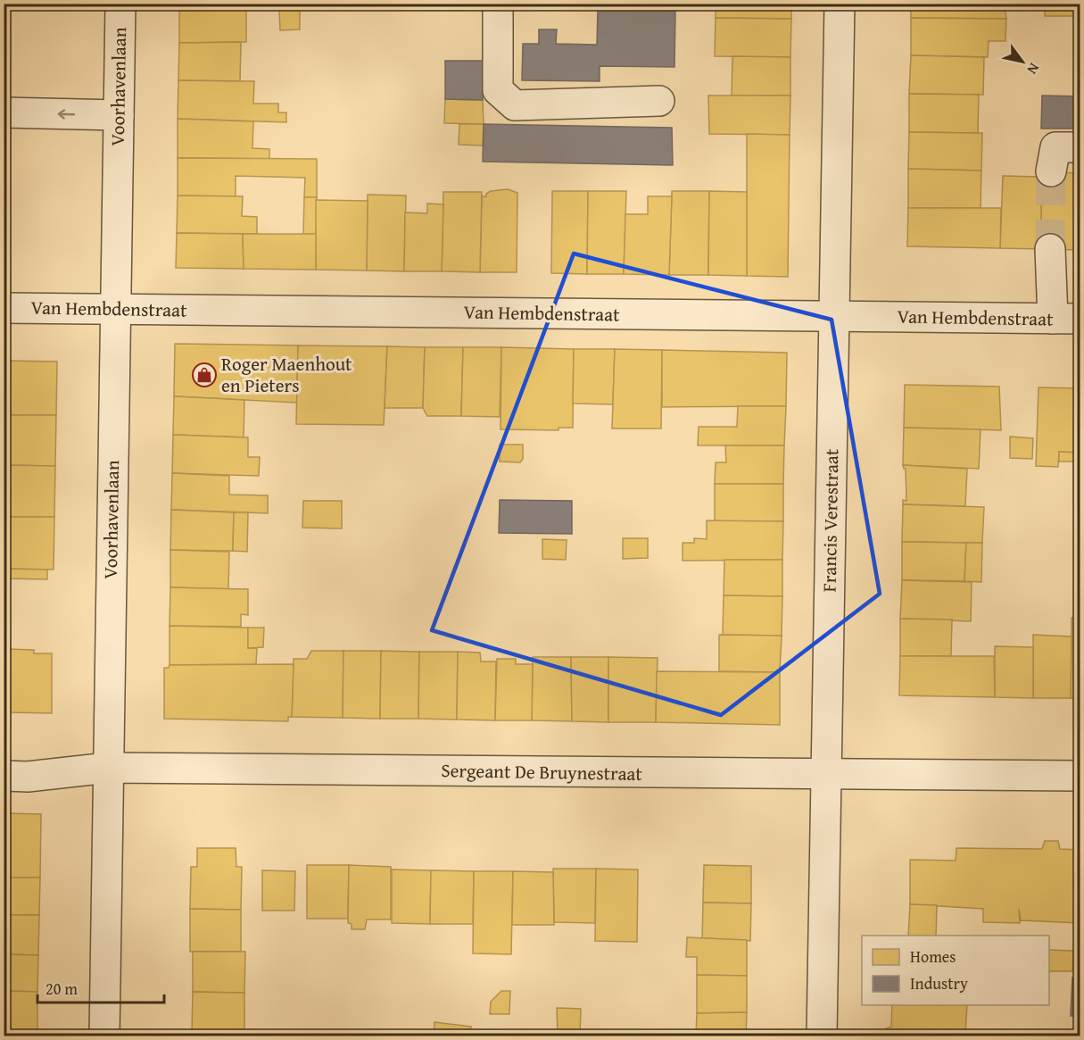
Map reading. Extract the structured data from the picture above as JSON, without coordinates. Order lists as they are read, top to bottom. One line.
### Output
{"streets":{"street":["Voorhavenlaan","Van Hembdenstraat","Francis Verestraat","Sergeant De Bruynestraat"]},"crossings":[["Voorhavenlaan","Van Hembdenstraat"],["Voorhavenlaan","Sergeant De Bruynestraat"],["Van Hembdenstraat","Francis Verestraat"],["Francis Verestraat","Sergeant De Bruynestraat"]],"places":{"shop":["Roger Maenhout en Pieters"]},"legend":["Homes","Industry"],"scale_bar":"20 m","north":"bottom right"}
